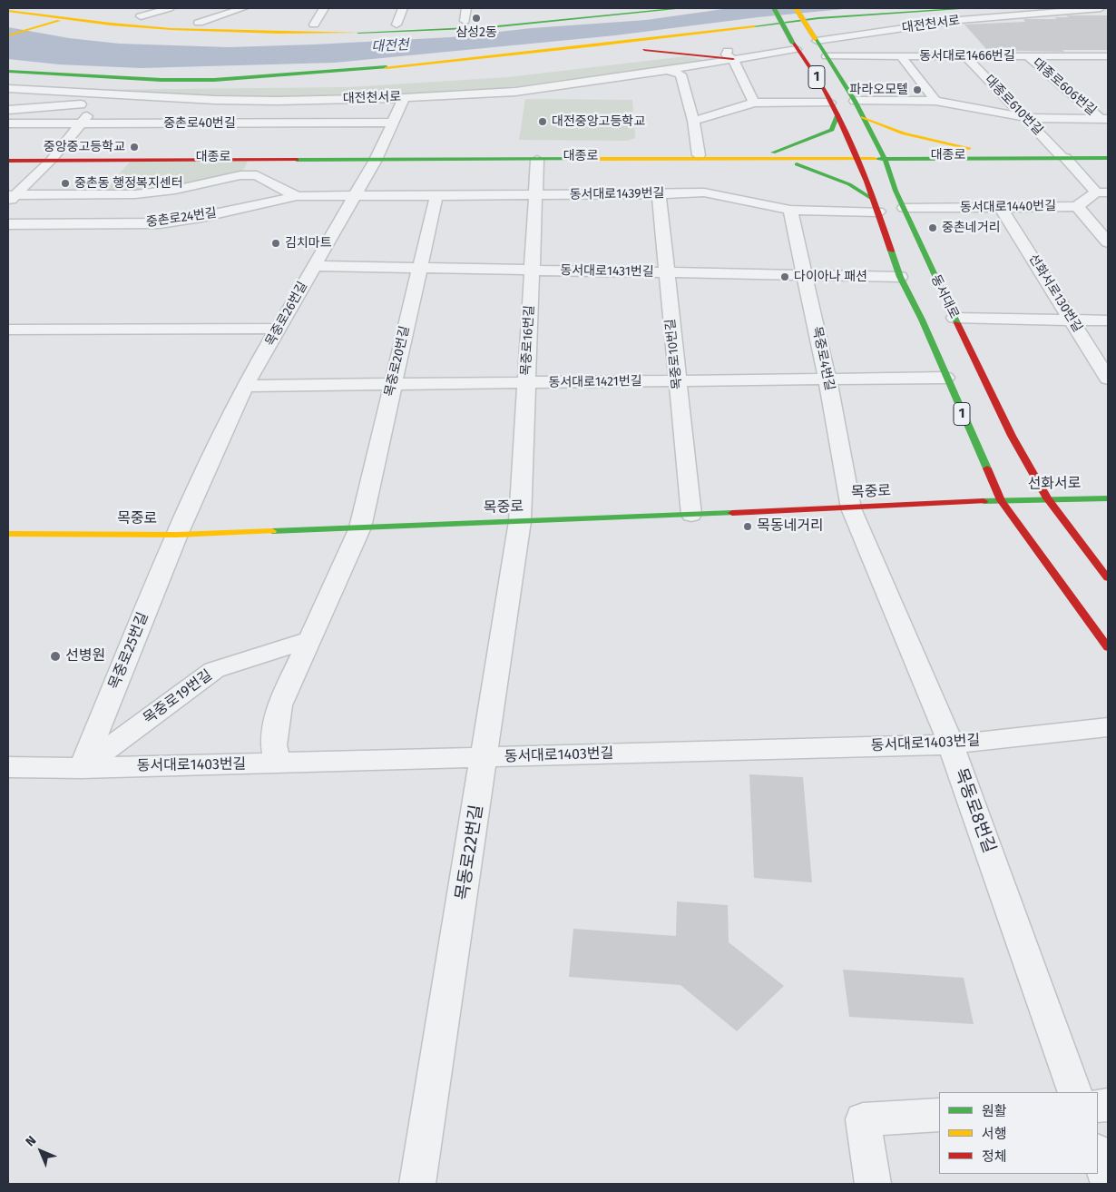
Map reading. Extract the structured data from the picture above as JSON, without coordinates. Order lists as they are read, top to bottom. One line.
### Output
{"streets":{"main road":["1","대종로","동서대로","선화서로","목중로"],"street":["대전천서로","동서대로1466번길","대종로606번길","대종로610번길","중촌로40번길","동서대로1439번길","동서대로1440번길","중촌로24번길","동서대로1431번길","선화서로130번길","목중로26번길","목중로16번길","목중로10번길","목중로4번길","목중로20번길","동서대로1421번길","목중로25번길","목중로19번길","동서대로1403번길","목동로8번길","목동로22번길"]},"crossings":[["대전천서로","1"],["대전천서로","동서대로"],["대전천서로","목중로26번길"],["동서대로1466번길","대종로606번길"],["동서대로1466번길","대종로610번길"],["동서대로1466번길","동서대로"],["1","대종로"],["1","동서대로1439번길"],["1","동서대로1431번길"],["1","동서대로1421번길"],["1","선화서로"],["1","목중로"],["대종로610번길","대종로"],["대종로610번길","동서대로1440번길"],["중촌로40번길","목중로26번길"],["대종로","동서대로"],["대종로","목중로26번길"],["대종로","목중로16번길"],["동서대로1439번길","중촌로24번길"],["동서대로1439번길","목중로26번길"],["동서대로1439번길","목중로16번길"],["동서대로1439번길","목중로10번길"],["동서대로1439번길","목중로4번길"],["동서대로1439번길","목중로20번길"],["동서대로1440번길","선화서로130번길"],["동서대로1440번길","동서대로"],["중촌로24번길","목중로26번길"],["동서대로1431번길","목중로26번길"],["동서대로1431번길","목중로16번길"],["동서대로1431번길","목중로10번길"],["동서대로1431번길","목중로4번길"],["동서대로1431번길","목중로20번길"],["동서대로","선화서로"],["목중로26번길","동서대로1421번길"],["목중로26번길","목중로"],["목중로26번길","목중로25번길"],["목중로16번길","동서대로1421번길"],["목중로16번길","목중로"],["목중로16번길","목동로22번길"],["목중로10번길","동서대로1421번길"],["목중로10번길","목중로"],["목중로4번길","동서대로1421번길"],["목중로4번길","목중로"],["목중로4번길","목동로8번길"],["목중로20번길","동서대로1421번길"],["목중로20번길","목중로"],["선화서로","목중로"],["목중로","목중로25번길"],["목중로","목동로8번길"],["목중로","목동로22번길"],["목중로25번길","목중로19번길"],["목중로25번길","동서대로1403번길"],["목중로19번길","동서대로1403번길"],["동서대로1403번길","목동로8번길"],["동서대로1403번길","목동로22번길"]],"water":["대전천"],"places":["삼성2동","파라오모텔","대전중앙고등학교","중앙중고등학교","중촌동 행정복지센터","중촌네거리","김치마트","다이아나 패션","목동네거리","선병원"],"legend":["원활","서행","정체"],"north":"top left"}
